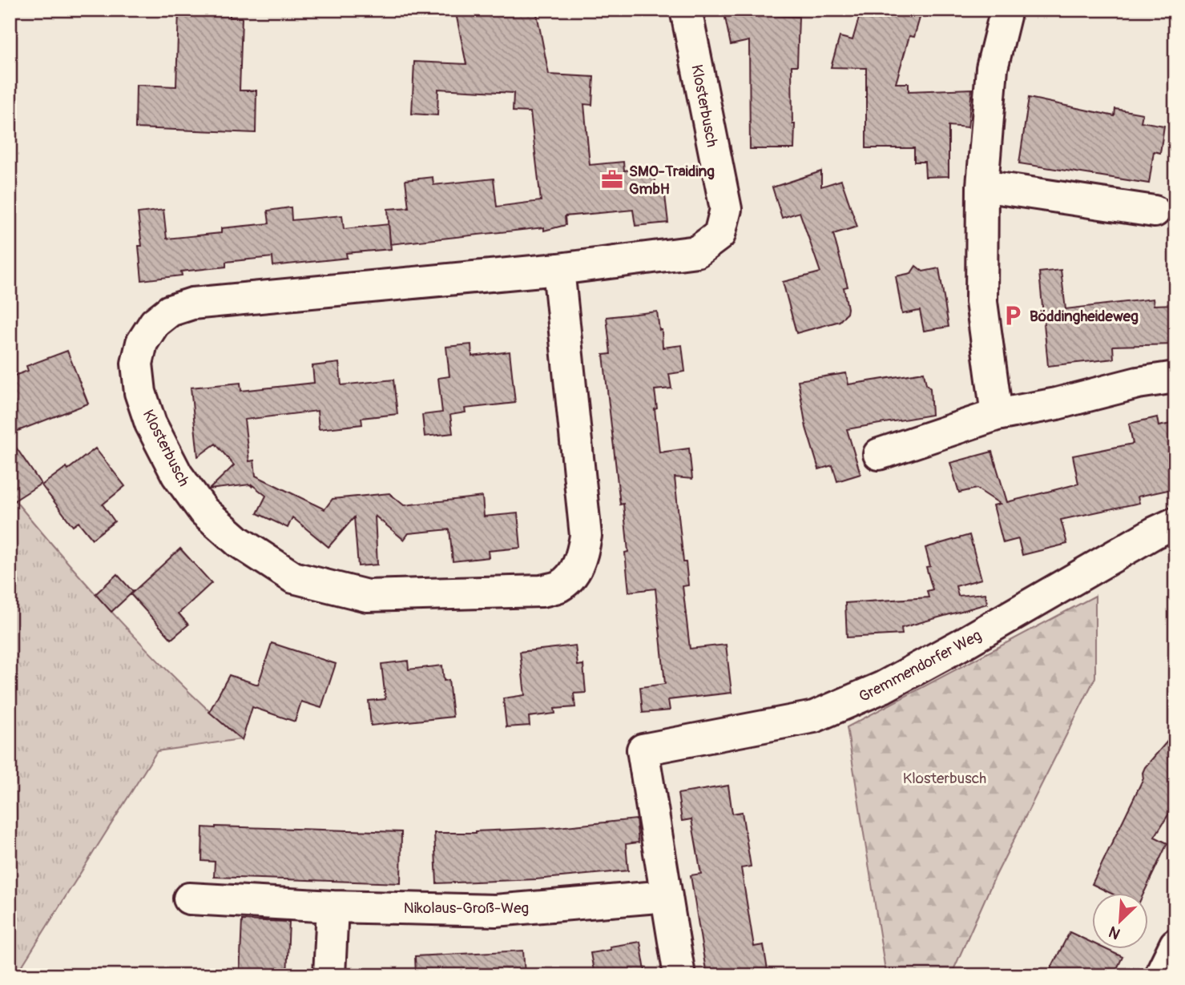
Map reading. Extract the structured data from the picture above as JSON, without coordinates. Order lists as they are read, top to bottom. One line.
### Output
{"streets":{"street":["Klosterbusch","Gremmendorfer Weg","Nikolaus-Groß-Weg"]},"crossings":[["Gremmendorfer Weg","Nikolaus-Groß-Weg"]],"parks":["Klosterbusch"],"places":{"office":["SMO-Traiding GmbH"],"parking":["Böddingheideweg"]},"north":"bottom left"}
